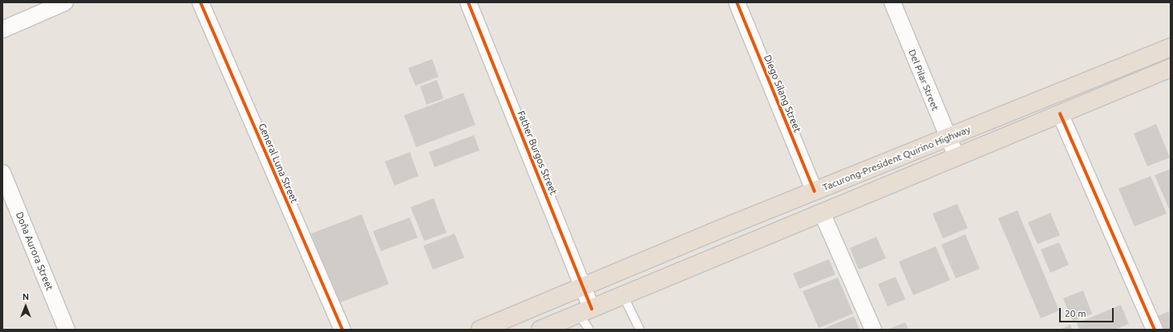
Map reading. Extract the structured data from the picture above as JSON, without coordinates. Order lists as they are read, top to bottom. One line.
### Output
{"streets":{"highway":["Tacurong-President Quirino Highway"],"street":["Del Pilar Street","Diego Silang Street","Father Burgos Street","General Luna Street","Doña Aurora Street"]},"crossings":[["Del Pilar Street","Tacurong-President Quirino Highway"],["Diego Silang Street","Tacurong-President Quirino Highway"],["Father Burgos Street","Tacurong-President Quirino Highway"]],"scale_bar":"20 m","north":"top"}
